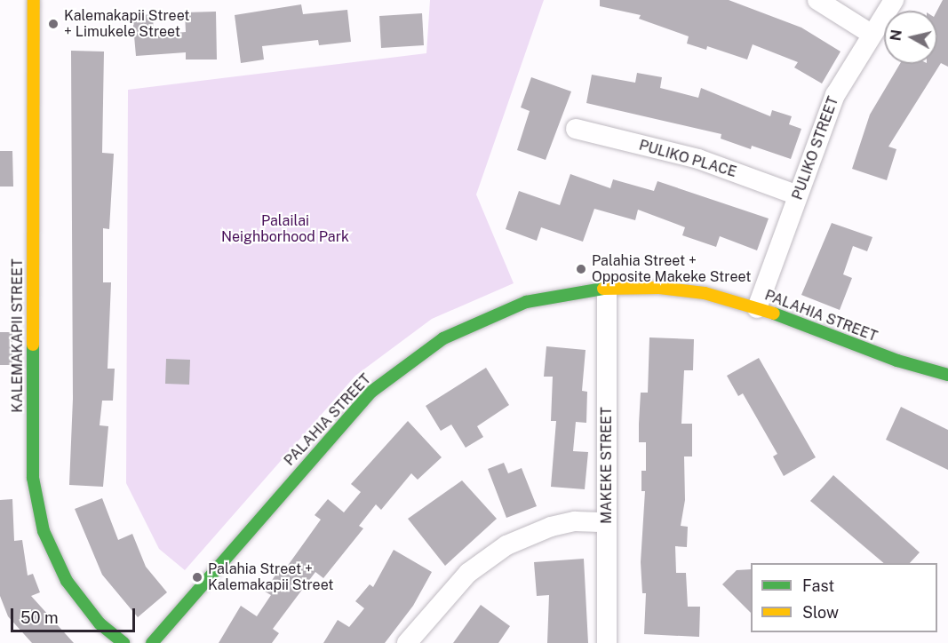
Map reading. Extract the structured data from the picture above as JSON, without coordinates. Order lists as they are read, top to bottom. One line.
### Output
{"streets":{"street":["PULIKO STREET","PULIKO PLACE","PALAHIA STREET","KALEMAKAPII STREET","MAKEKE STREET"]},"crossings":[["PULIKO STREET","PULIKO PLACE"],["PULIKO STREET","PALAHIA STREET"],["PALAHIA STREET","MAKEKE STREET"]],"parks":["Palailai Neighborhood Park"],"places":["Kalemakapii Street + Limukele Street","Palahia Street + Opposite Makeke Street","Palahia Street + Kalemakapii Street"],"legend":["Fast","Slow"],"scale_bar":"50 m","north":"left"}
